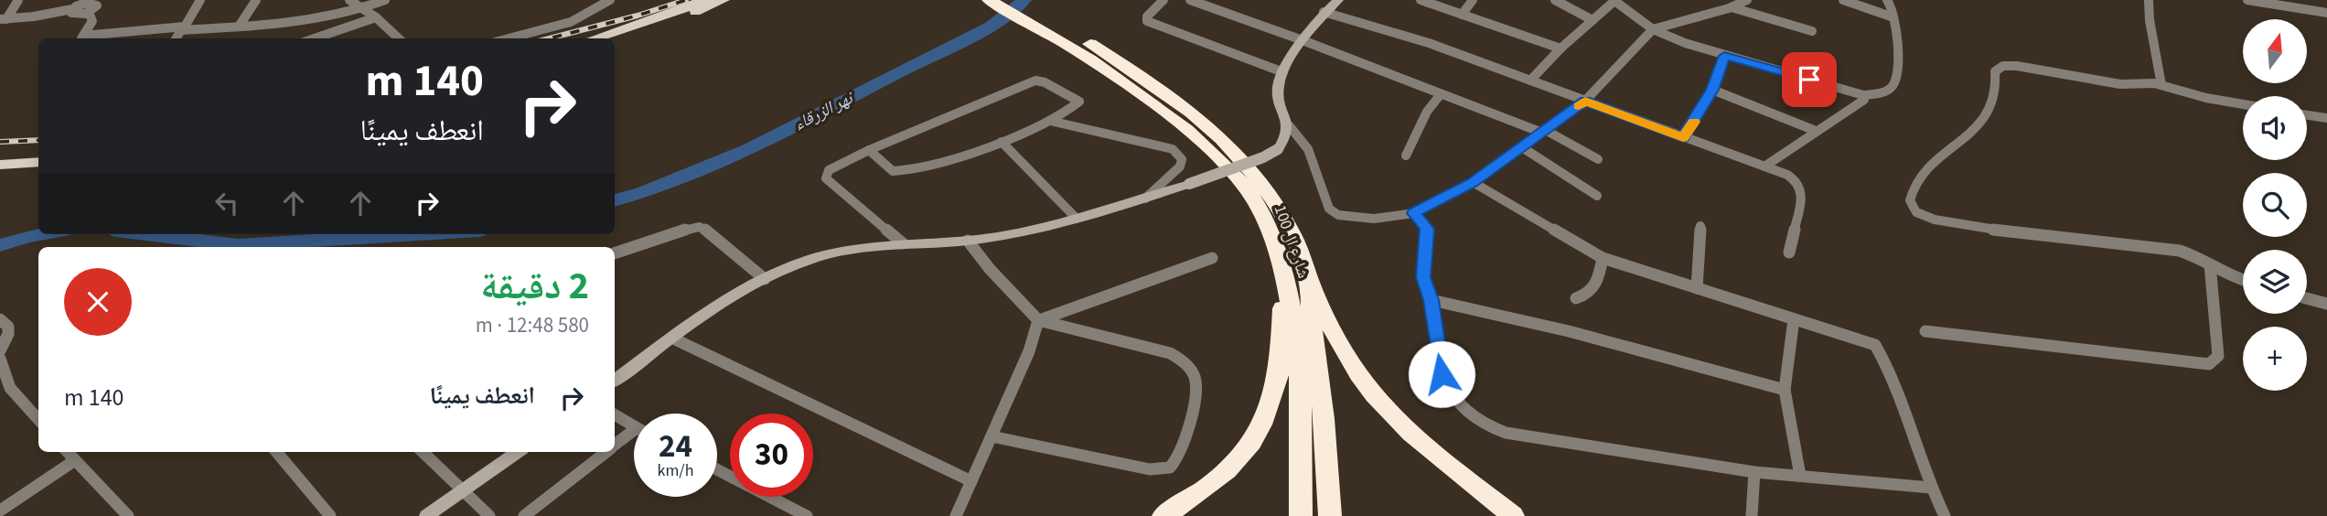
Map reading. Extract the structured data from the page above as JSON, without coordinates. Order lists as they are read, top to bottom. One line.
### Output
{"streets":{"highway":["شارع ال 100"]},"water":["نهر الزرقاء"],"north":"top","page":{"map_buttons":"+","turn":["140 m","انعطف يمينًا"],"heading":["2 دقيقة","580 m · 12:48"],"list":[{"name":"انعطف يمينًا","value":"140 m"}],"speed":"24 km/h","limit":"30"}}
